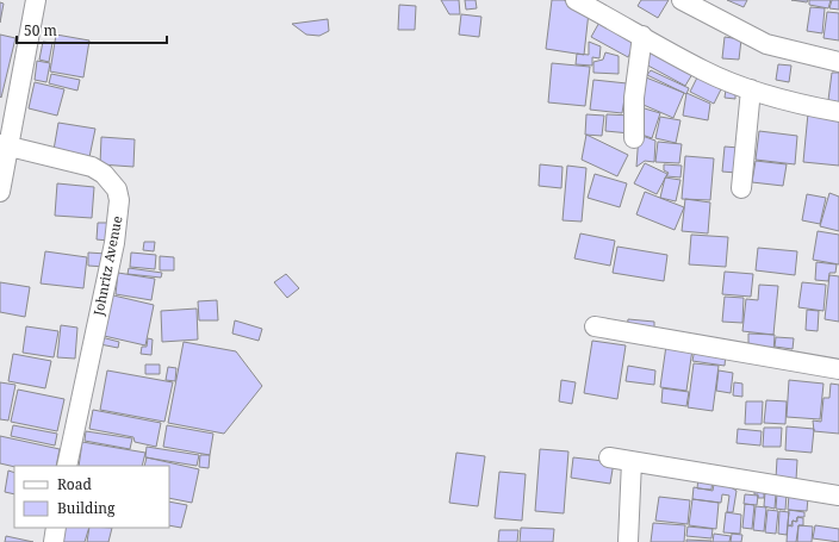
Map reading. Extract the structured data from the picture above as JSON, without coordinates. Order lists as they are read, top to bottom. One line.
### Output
{"streets":{"street":["Johnritz Avenue"]},"legend":["Road","Building"],"scale_bar":"50 m"}
